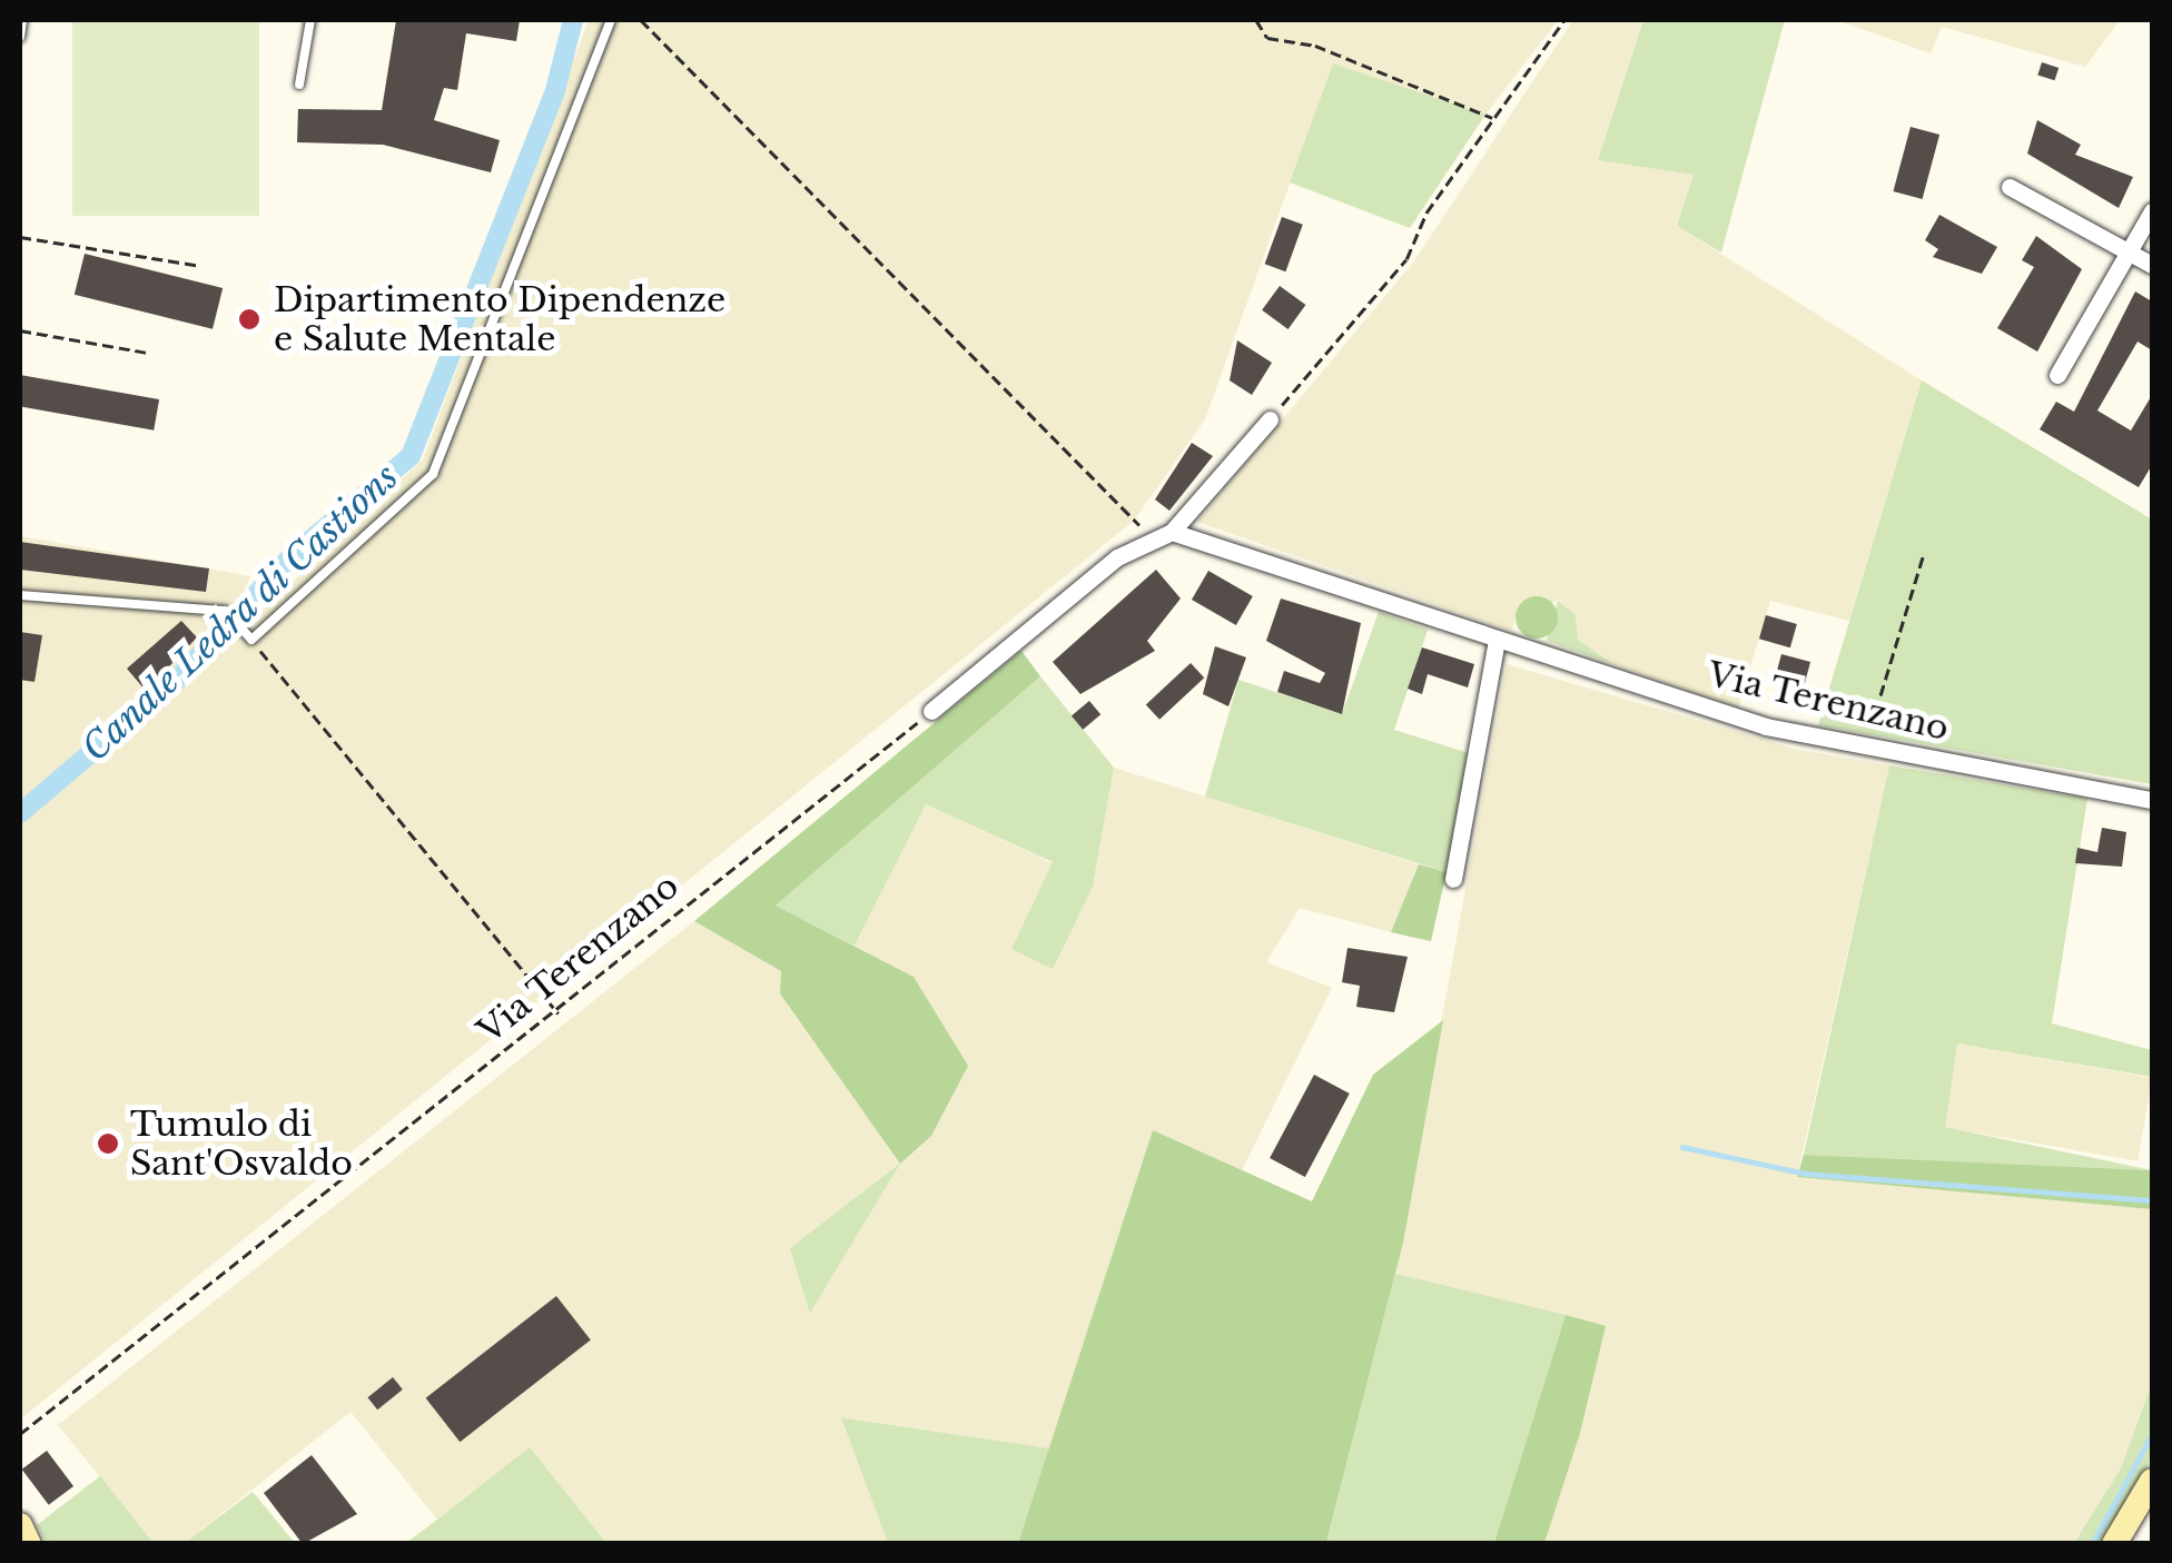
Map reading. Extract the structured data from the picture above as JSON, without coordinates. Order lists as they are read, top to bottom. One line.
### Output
{"streets":{"street":["Via Terenzano"]},"water":["Canale Ledra di Castions"],"places":["Dipartimento Dipendenze e Salute Mentale","Tumulo di Sant'Osvaldo"]}
